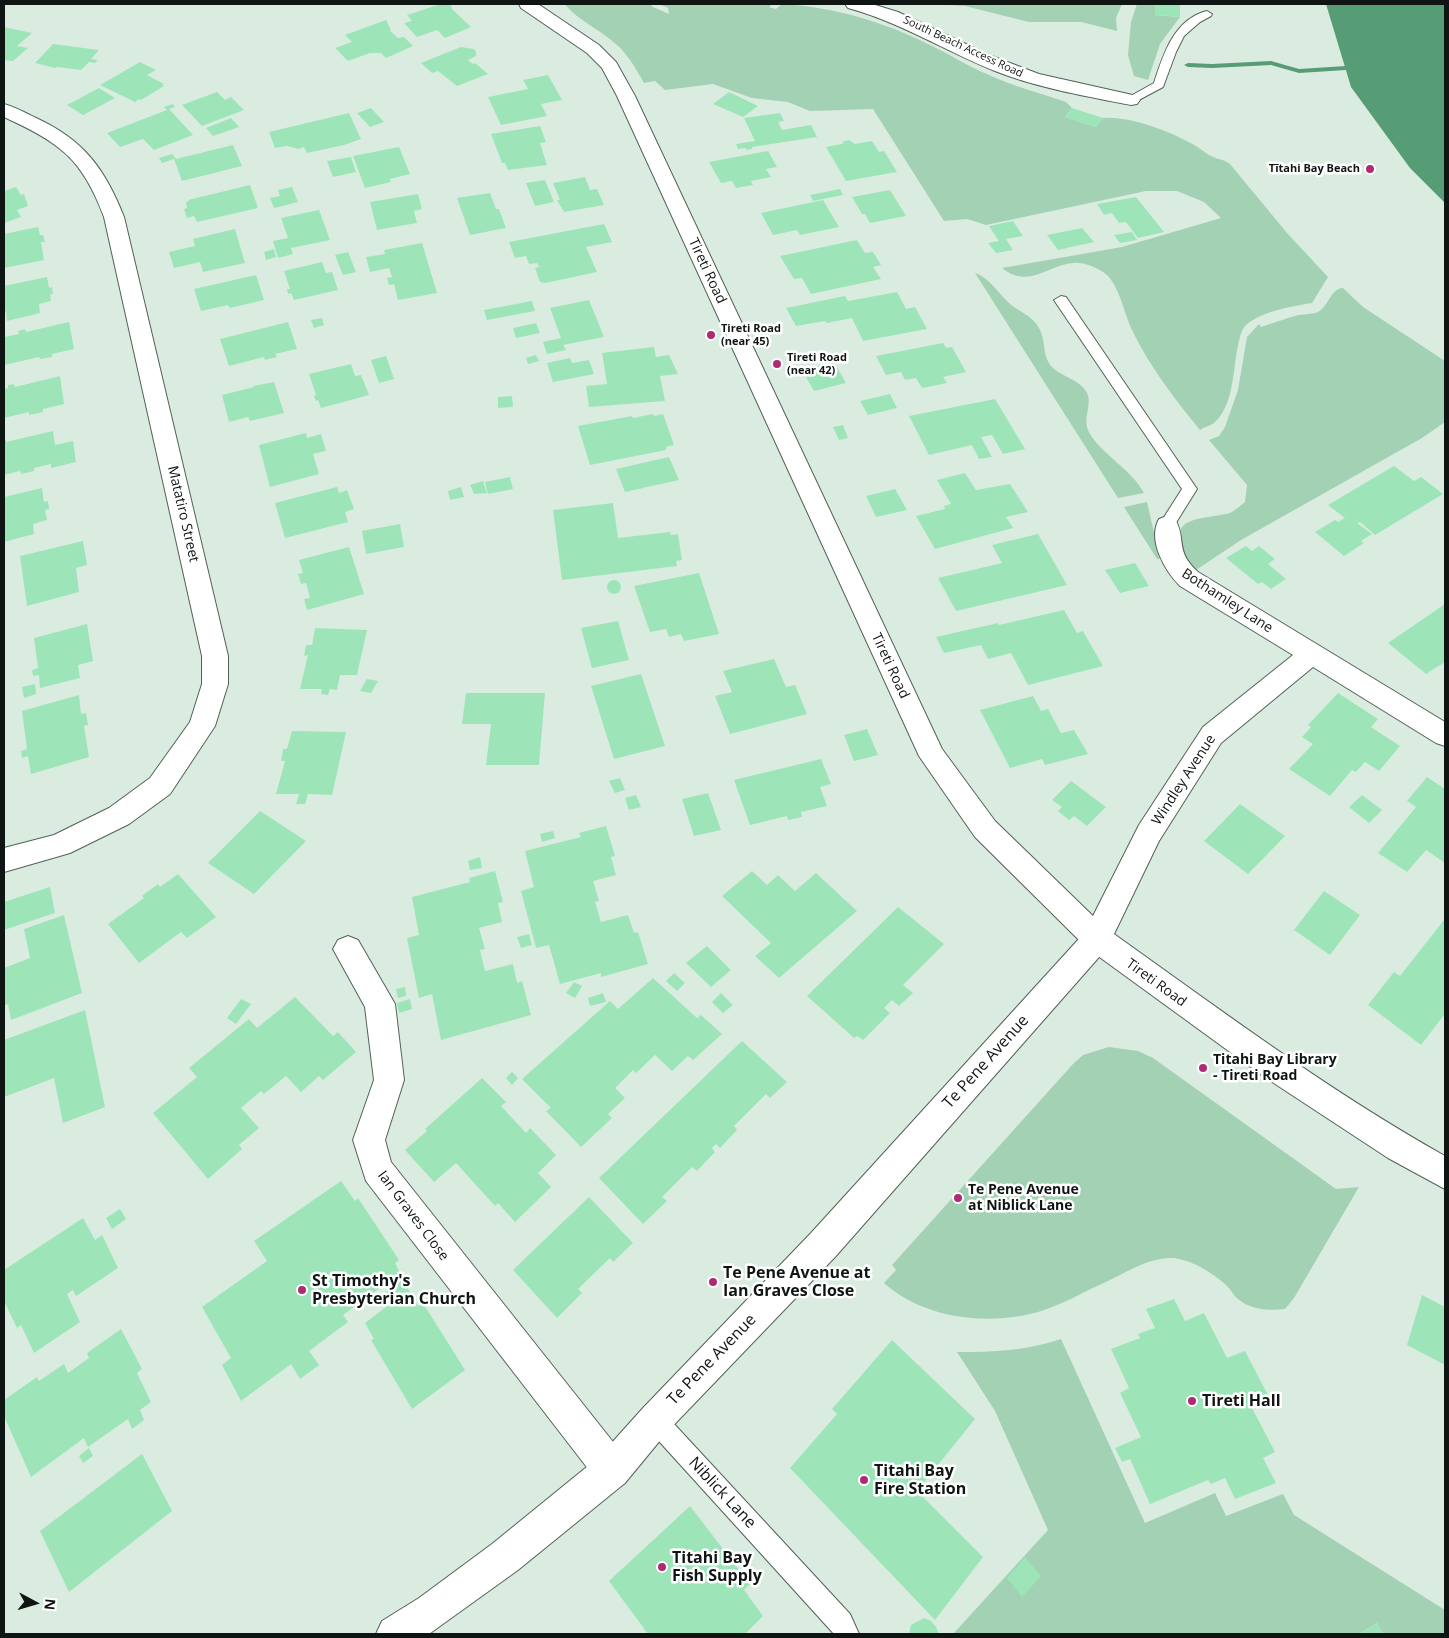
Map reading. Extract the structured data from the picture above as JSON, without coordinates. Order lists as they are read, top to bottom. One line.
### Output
{"streets":{"street":["South Beach Access Road","Tireti Road","Matatiro Street","Bothamley Lane","Windley Avenue","Te Pene Avenue","Ian Graves Close"],"lane":["Niblick Lane"]},"crossings":[["Tireti Road","Windley Avenue"],["Tireti Road","Te Pene Avenue"],["Bothamley Lane","Windley Avenue"],["Windley Avenue","Te Pene Avenue"],["Te Pene Avenue","Ian Graves Close"],["Te Pene Avenue","Niblick Lane"]],"places":["Tītahi Bay Beach","Tireti Road (near 45)","Tireti Road (near 42)","Titahi Bay Library - Tireti Road","Te Pene Avenue at Niblick Lane","Te Pene Avenue at Ian Graves Close","St Timothy's Presbyterian Church","Tireti Hall","Titahi Bay Fire Station","Titahi Bay Fish Supply"],"north":"right"}
